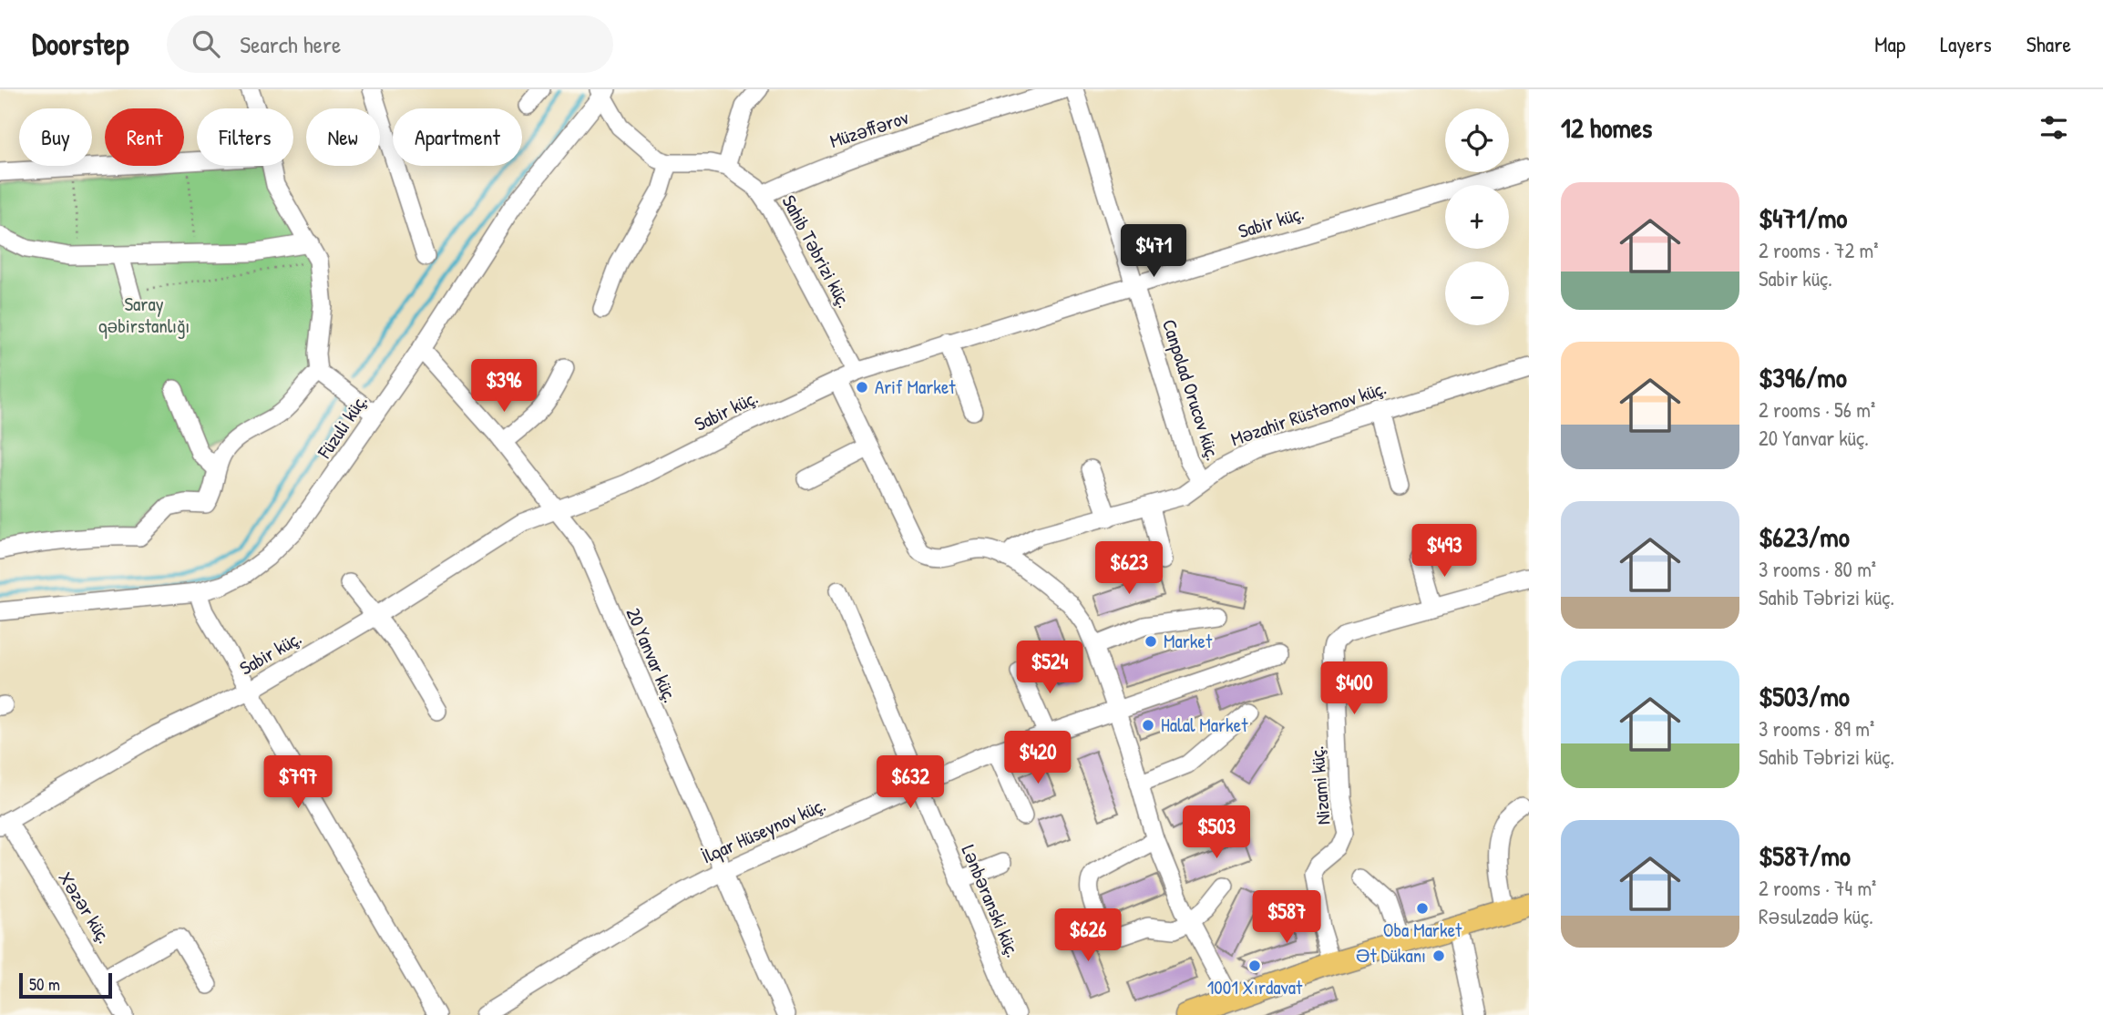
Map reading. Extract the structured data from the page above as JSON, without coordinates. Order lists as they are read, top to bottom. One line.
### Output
{"streets":{"street":["Müzəffərov","Sabir küç.","Sahib Təbrizi küç.","Canpolad Orucov küç.","Məzahir Rüstəmov küç.","Füzuli küç.","20 Yanvar küç.","Nizami küç.","İlqar Hüseynov küç.","Lənbəranski küç.","Xəzər küç."]},"crossings":[["Müzəffərov","Sahib Təbrizi küç."],["Sabir küç.","Sahib Təbrizi küç."],["Sabir küç.","Canpolad Orucov küç."],["Sabir küç.","20 Yanvar küç."],["Sabir küç.","Xəzər küç."],["Canpolad Orucov küç.","Məzahir Rüstəmov küç."],["Füzuli küç.","20 Yanvar küç."],["20 Yanvar küç.","İlqar Hüseynov küç."],["İlqar Hüseynov küç.","Lənbəranski küç."]],"parks":["Saray qəbirstanlığı"],"places":["Arif Market","Market","Halal Market","Oba Market","Ət Dükanı","1001 Xırdavat"],"scale_bar":"50 m","page":{"header":"Doorstep","search":"Search here","nav":["Map","Layers","Share"],"heading":"12 homes","map_buttons":["+","−"],"chip":["Buy","Rent","Filters","New","Apartment"],"list":[{"name":"$471/mo","note":"2 rooms · 72 m² · Sabir küç."},{"name":"$396/mo","note":"2 rooms · 56 m² · 20 Yanvar küç."},{"name":"$623/mo","note":"3 rooms · 80 m² · Sahib Təbrizi küç."},{"name":"$503/mo","note":"3 rooms · 89 m² · Sahib Təbrizi küç."},{"name":"$587/mo","note":"2 rooms · 74 m² · Rəsulzadə küç."}],"price":["$471","$396","$493","$623","$524","$400","$420","$797","$632","$503","$587","$626"],"scale":"50 m"}}
